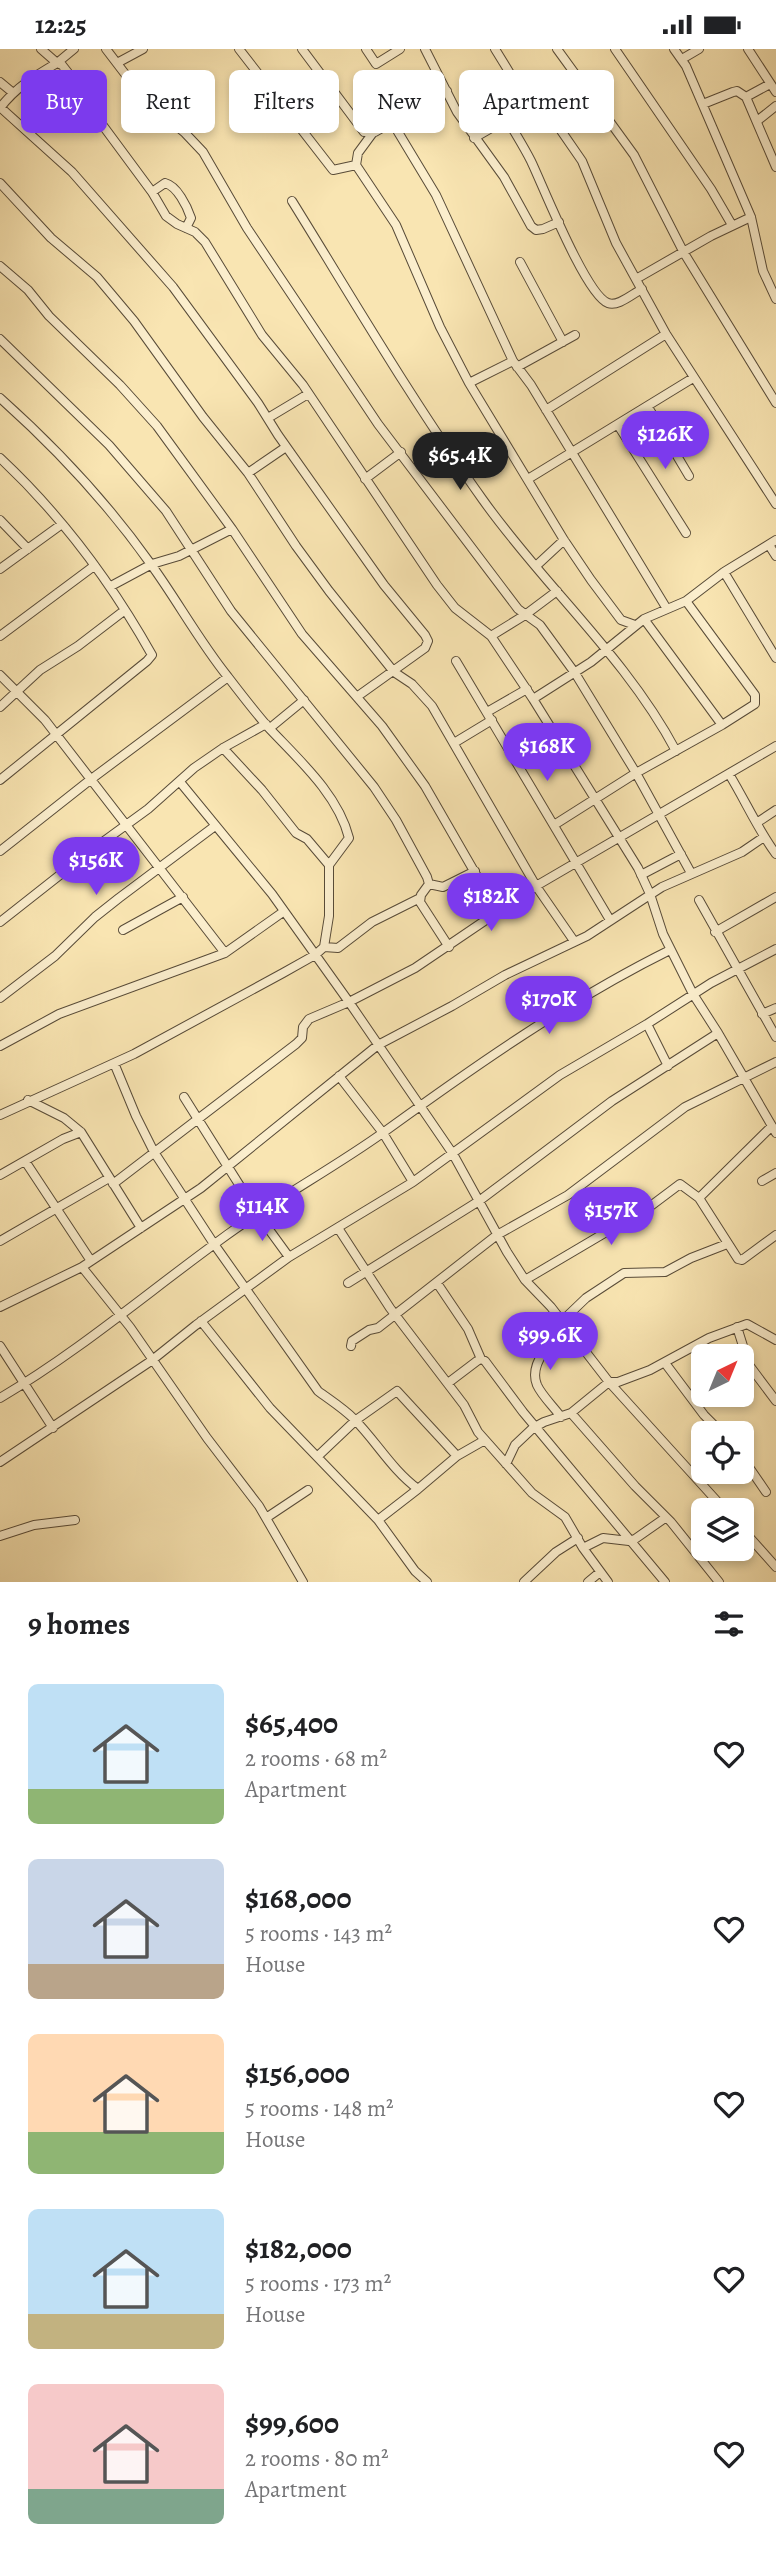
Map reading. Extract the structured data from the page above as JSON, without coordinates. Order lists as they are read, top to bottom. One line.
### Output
{"north":"top right","page":{"status":"12:25","chip":["Buy","Rent","Filters","New","Apartment"],"price":["$126K","$65.4K","$168K","$156K","$182K","$170K","$114K","$157K","$99.6K"],"heading":"9 homes","list":[{"name":"$65,400","note":"2 rooms · 68 m² · Apartment"},{"name":"$168,000","note":"5 rooms · 143 m² · House"},{"name":"$156,000","note":"5 rooms · 148 m² · House"},{"name":"$182,000","note":"5 rooms · 173 m² · House"},{"name":"$99,600","note":"2 rooms · 80 m² · Apartment"}]}}
